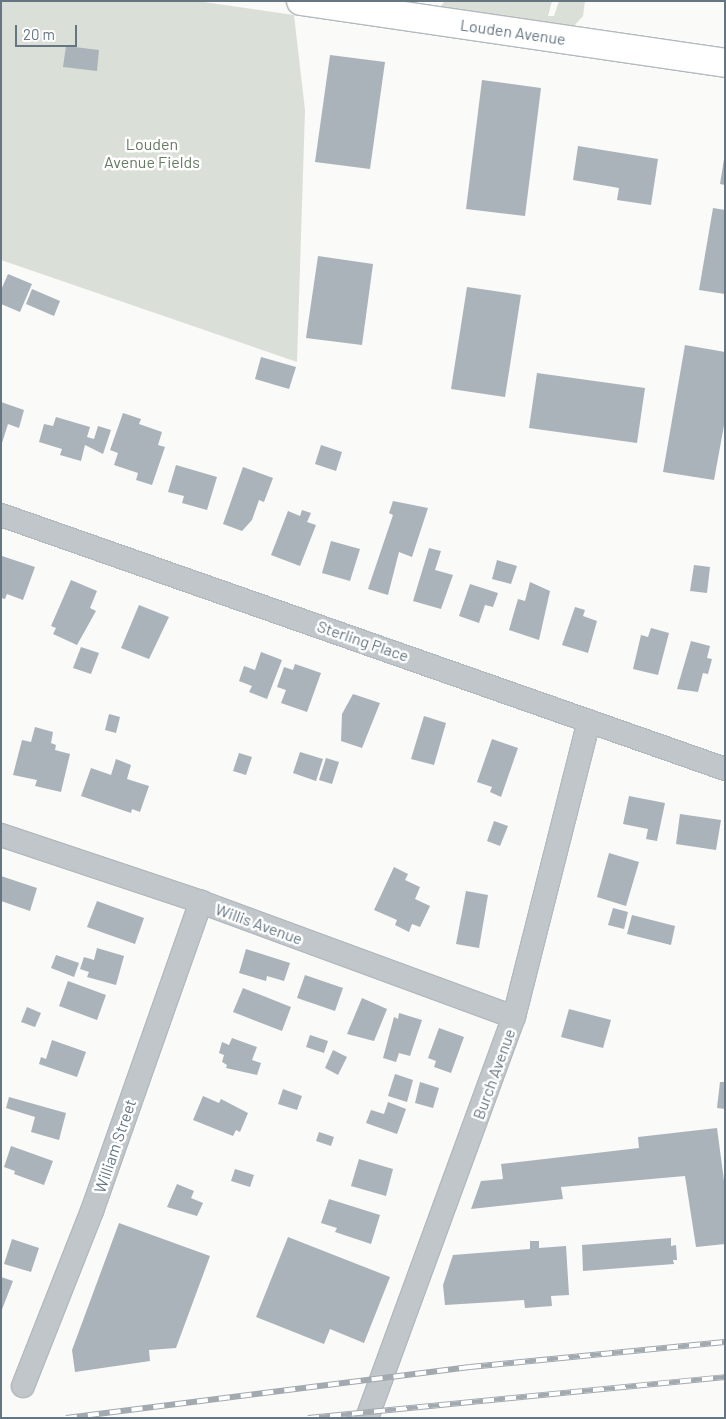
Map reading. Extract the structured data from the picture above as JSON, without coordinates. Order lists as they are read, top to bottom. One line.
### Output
{"streets":{"street":["Louden Avenue","Sterling Place","Willis Avenue","Burch Avenue","William Street"]},"crossings":[["Sterling Place","Burch Avenue"],["Willis Avenue","Burch Avenue"],["Willis Avenue","William Street"]],"parks":["Louden Avenue Fields"],"scale_bar":"20 m"}
